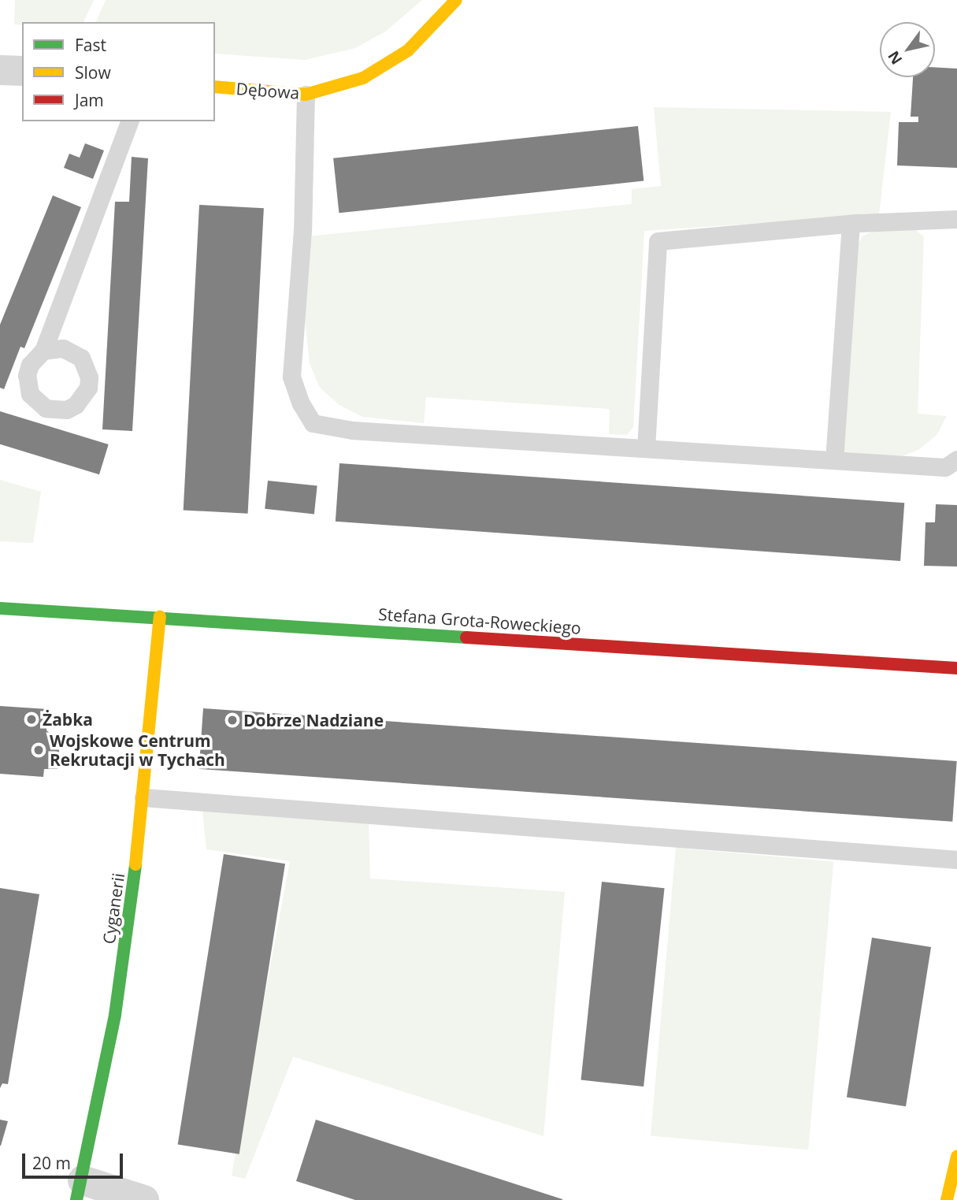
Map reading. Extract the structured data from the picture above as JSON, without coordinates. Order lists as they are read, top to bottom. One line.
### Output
{"streets":{"street":["Dębowa","Stefana Grota-Roweckiego","Cyganerii"]},"crossings":[["Stefana Grota-Roweckiego","Cyganerii"]],"places":["Żabka","Dobrze Nadziane","Wojskowe Centrum Rekrutacji w Tychach"],"legend":["Fast","Slow","Jam"],"scale_bar":"20 m","north":"bottom left"}
